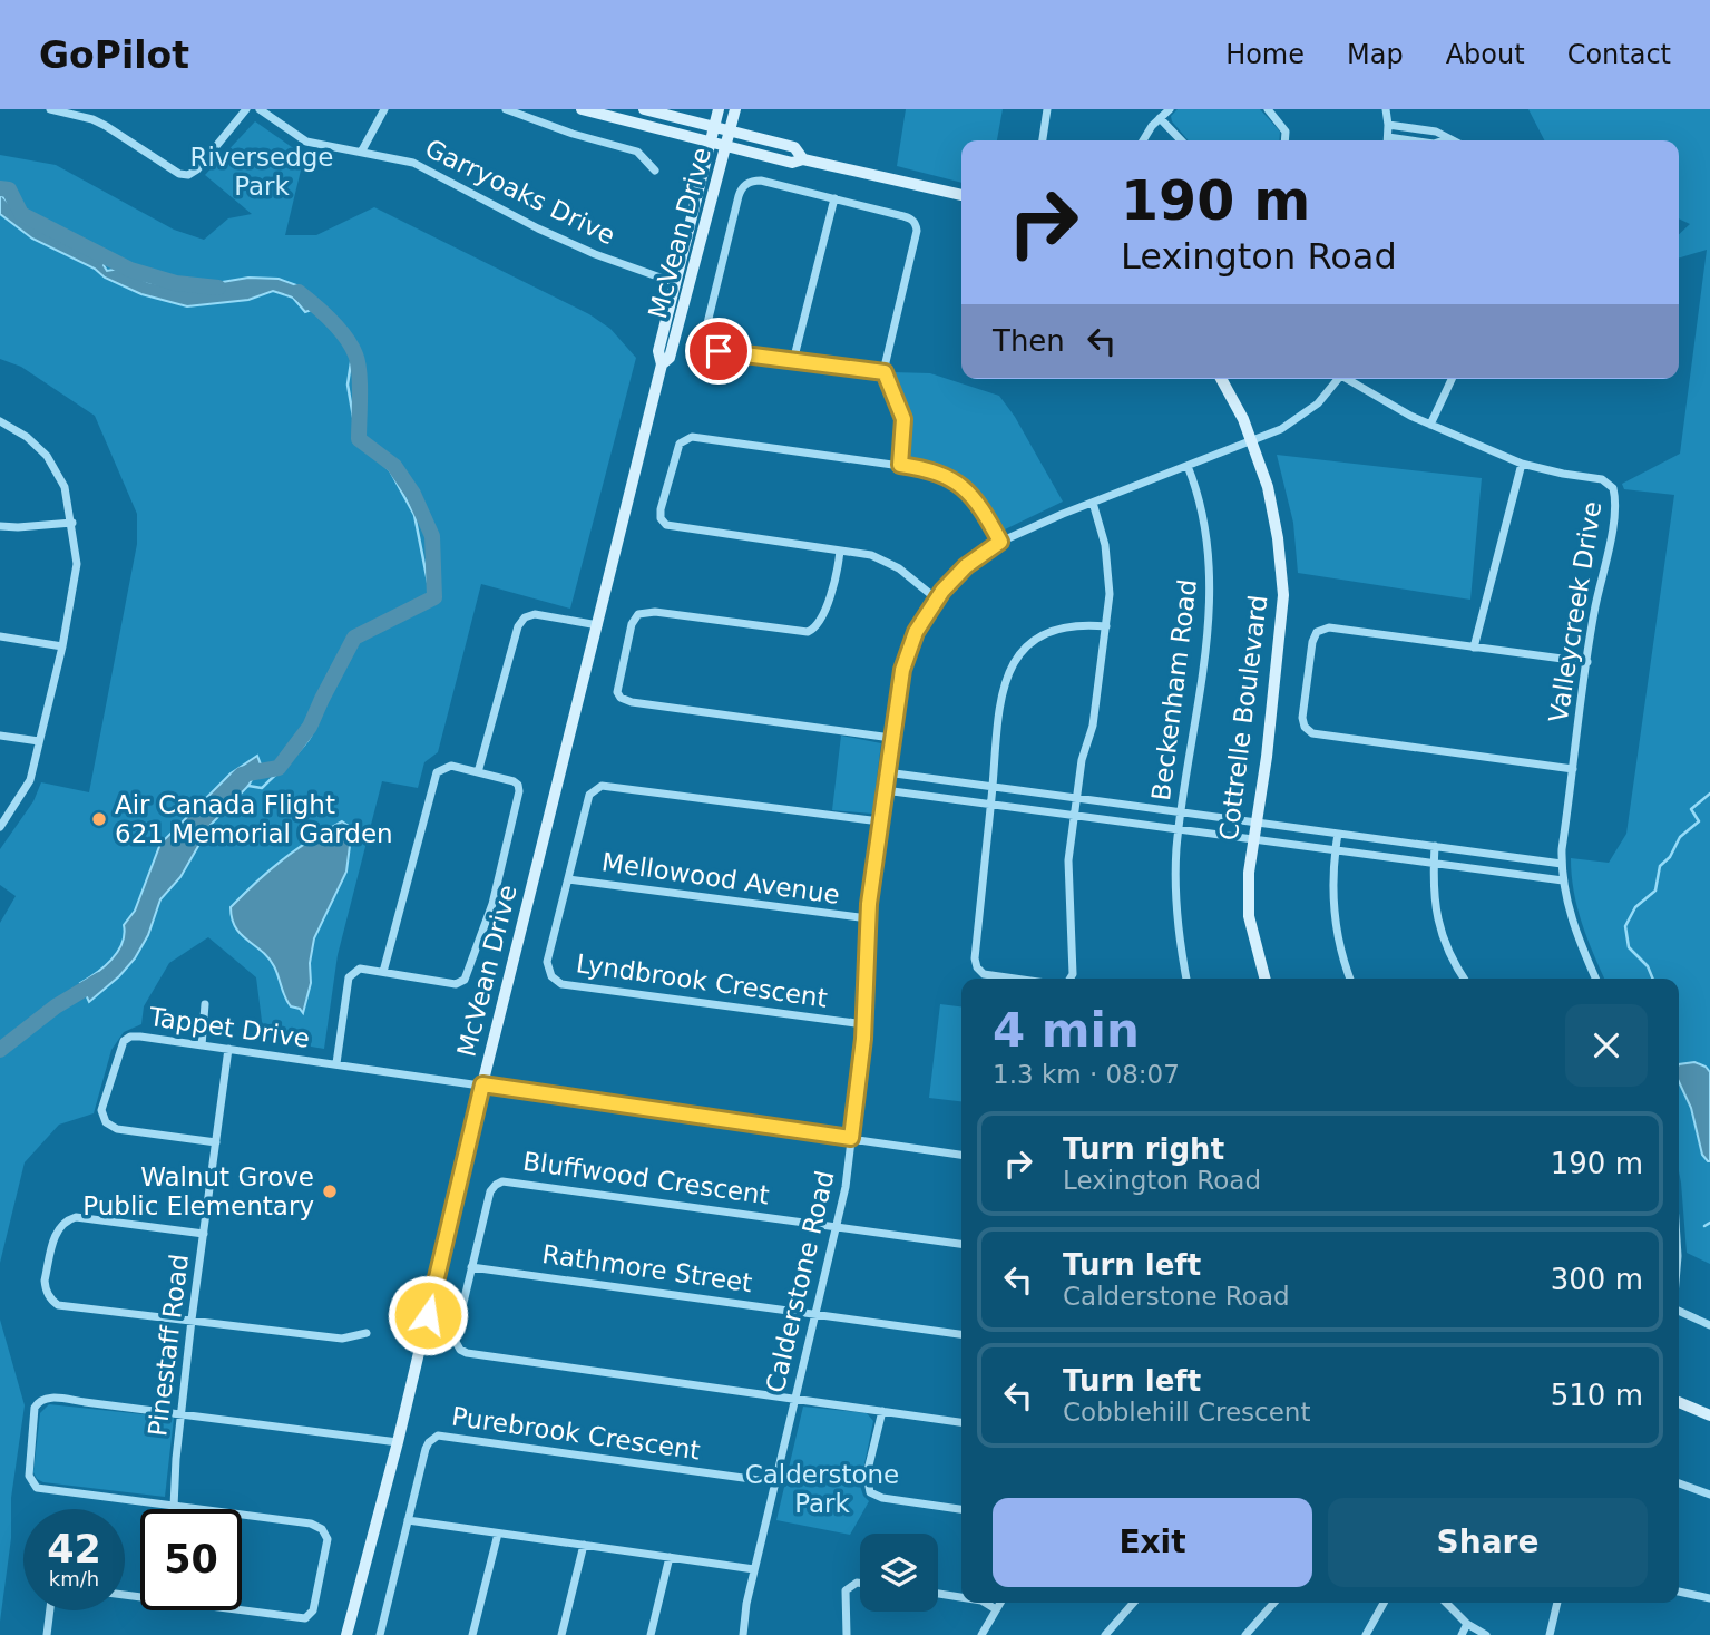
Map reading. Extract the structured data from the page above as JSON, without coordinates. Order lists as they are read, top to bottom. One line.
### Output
{"streets":{"main road":["McVean Drive","Cottrelle Boulevard"],"street":["Garryoaks Drive","Valleycreek Drive","Beckenham Road","Mellowood Avenue","Lyndbrook Crescent","Tappet Drive","Bluffwood Crescent","Rathmore Street","Calderstone Road","Pinestaff Road","Purebrook Crescent"]},"crossings":[["Garryoaks Drive","McVean Drive"],["McVean Drive","Tappet Drive"],["Beckenham Road","Calderstone Road"],["Cottrelle Boulevard","Calderstone Road"],["Mellowood Avenue","Lyndbrook Crescent"],["Mellowood Avenue","Calderstone Road"],["Lyndbrook Crescent","Calderstone Road"],["Tappet Drive","Calderstone Road"],["Tappet Drive","Pinestaff Road"],["Bluffwood Crescent","Rathmore Street"],["Bluffwood Crescent","Calderstone Road"],["Rathmore Street","Calderstone Road"],["Calderstone Road","Purebrook Crescent"]],"parks":["Riversedge Park","Calderstone Park"],"places":["Air Canada Flight 621 Memorial Garden","Walnut Grove Public Elementary"],"page":{"header":"GoPilot","nav":["Home","Map","About","Contact"],"turn":["190 m","Lexington Road"],"then":"Then","heading":["4 min","1.3 km · 08:07"],"list":[{"name":"Turn right","note":"Lexington Road","value":"190 m"},{"name":"Turn left","note":"Calderstone Road","value":"300 m"},{"name":"Turn left","note":"Cobblehill Crescent","value":"510 m"}],"buttons":["Exit","Share"],"speed":"42 km/h","limit":"50"}}
